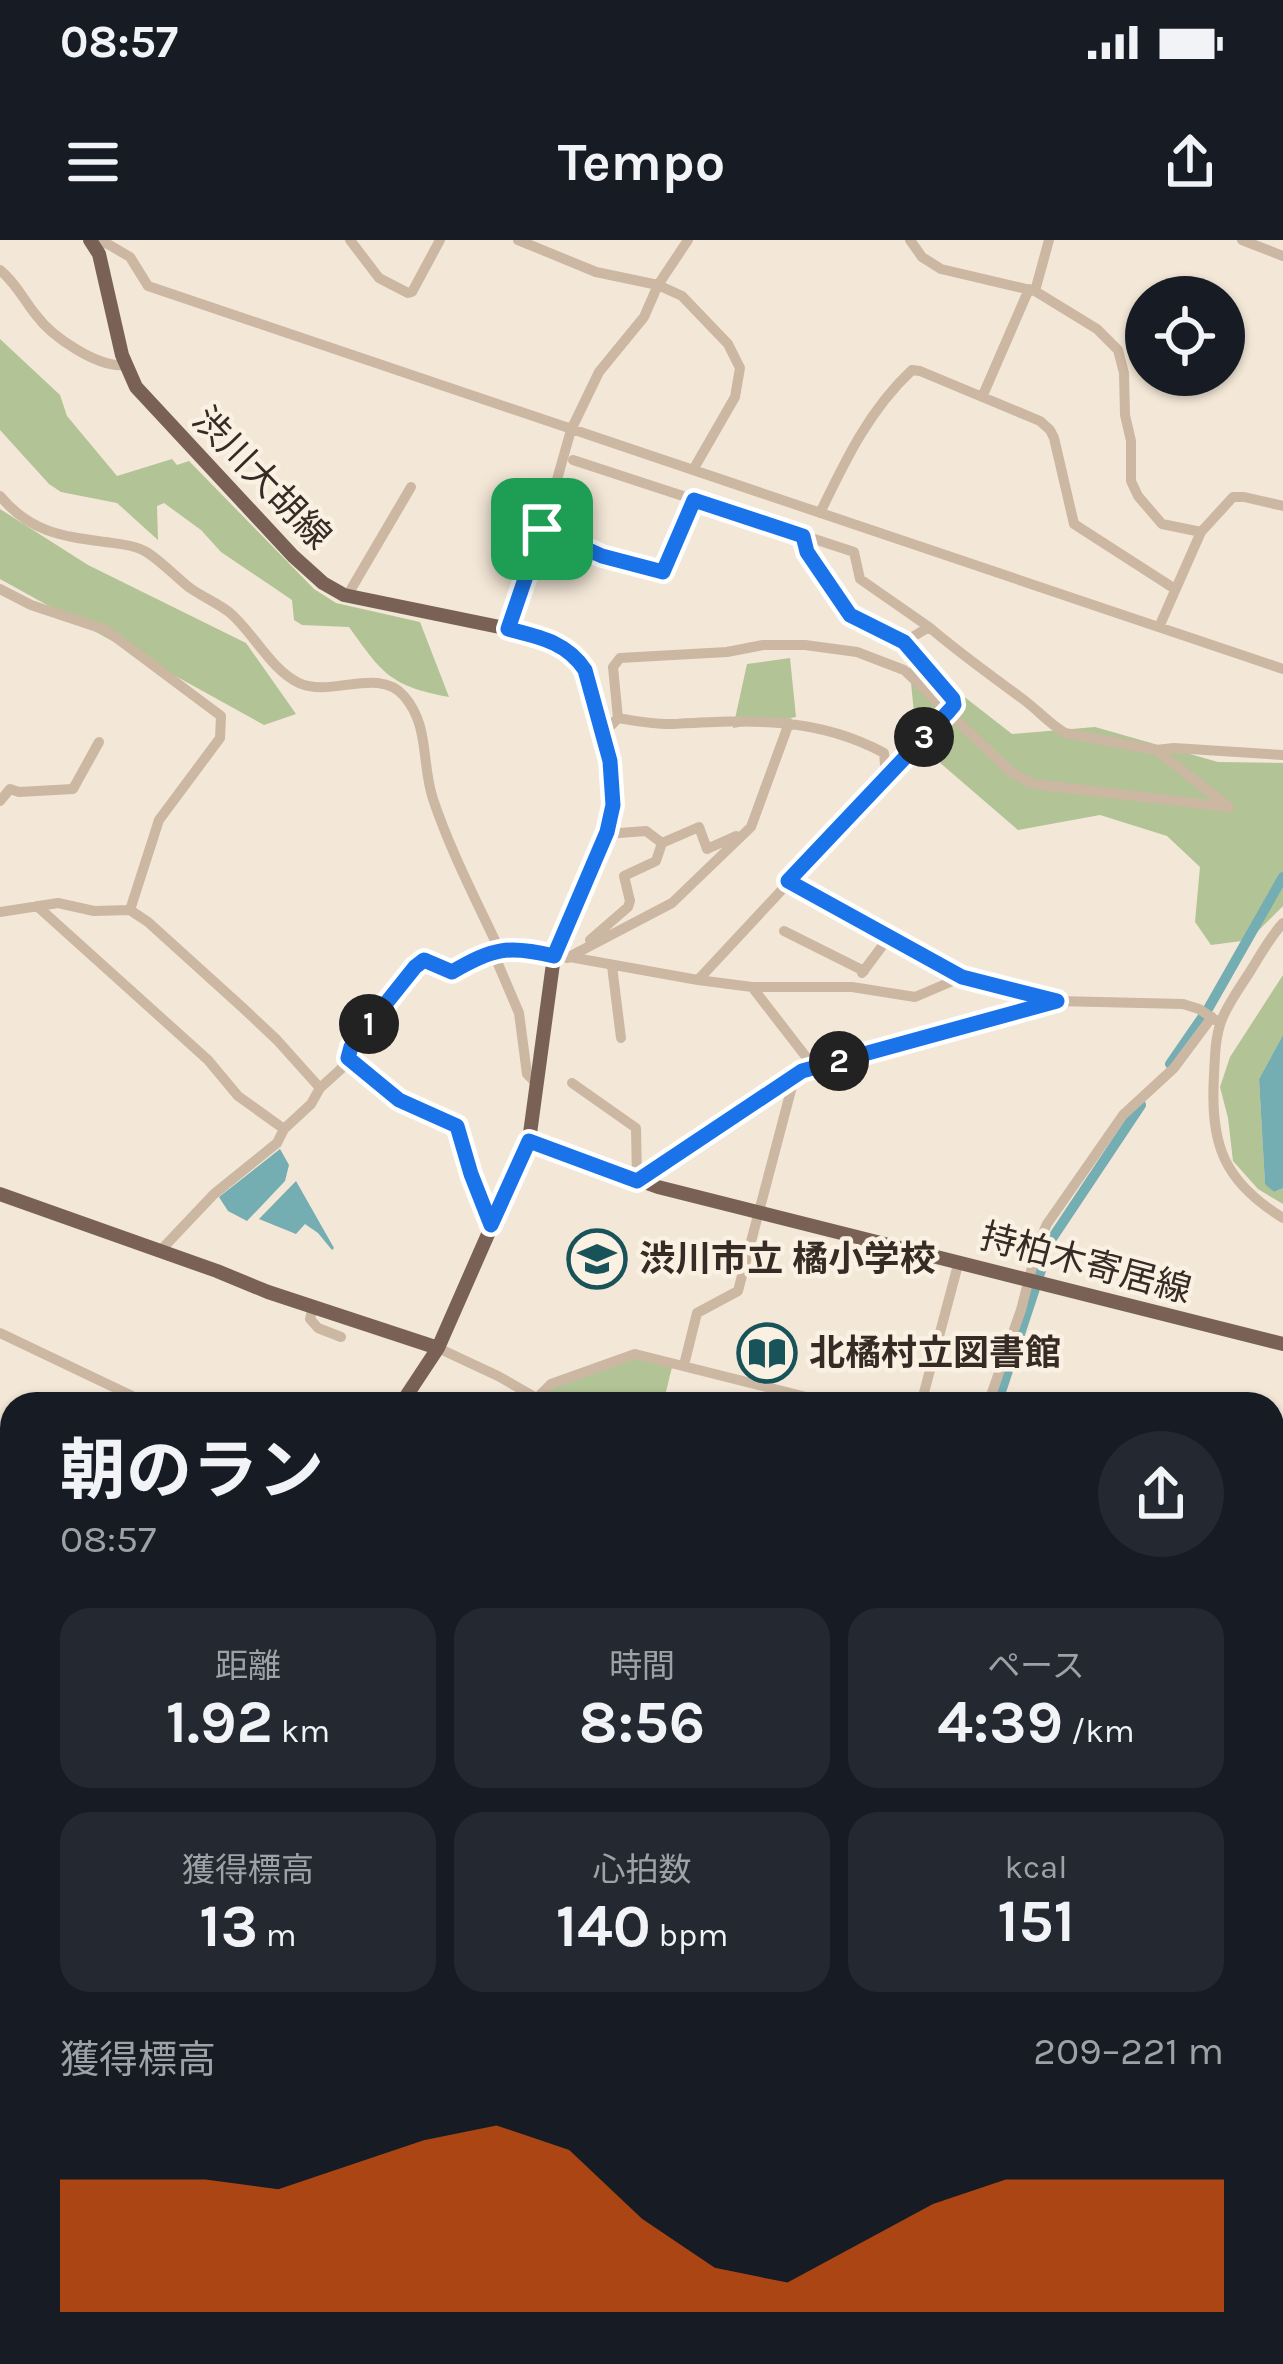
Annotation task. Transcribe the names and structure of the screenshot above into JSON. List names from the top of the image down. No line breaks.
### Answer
{"streets":{"main road":["渋川大胡線","持柏木寄居線"]},"crossings":[["渋川大胡線","持柏木寄居線"]],"places":{"school or university":["渋川市立 橘小学校"],"library":["北橘村立図書館"]},"page":{"status":"08:57","header":"Tempo","pins":["3","1","2"],"heading":["朝のラン","08:57"],"stats":[["距離","1.92 km"],["時間","8:56"],["ペース","4:39 /km"],["獲得標高","13 m"],["心拍数","140 bpm"],["kcal","151"]],"chart":["獲得標高","209–221 m"]}}
